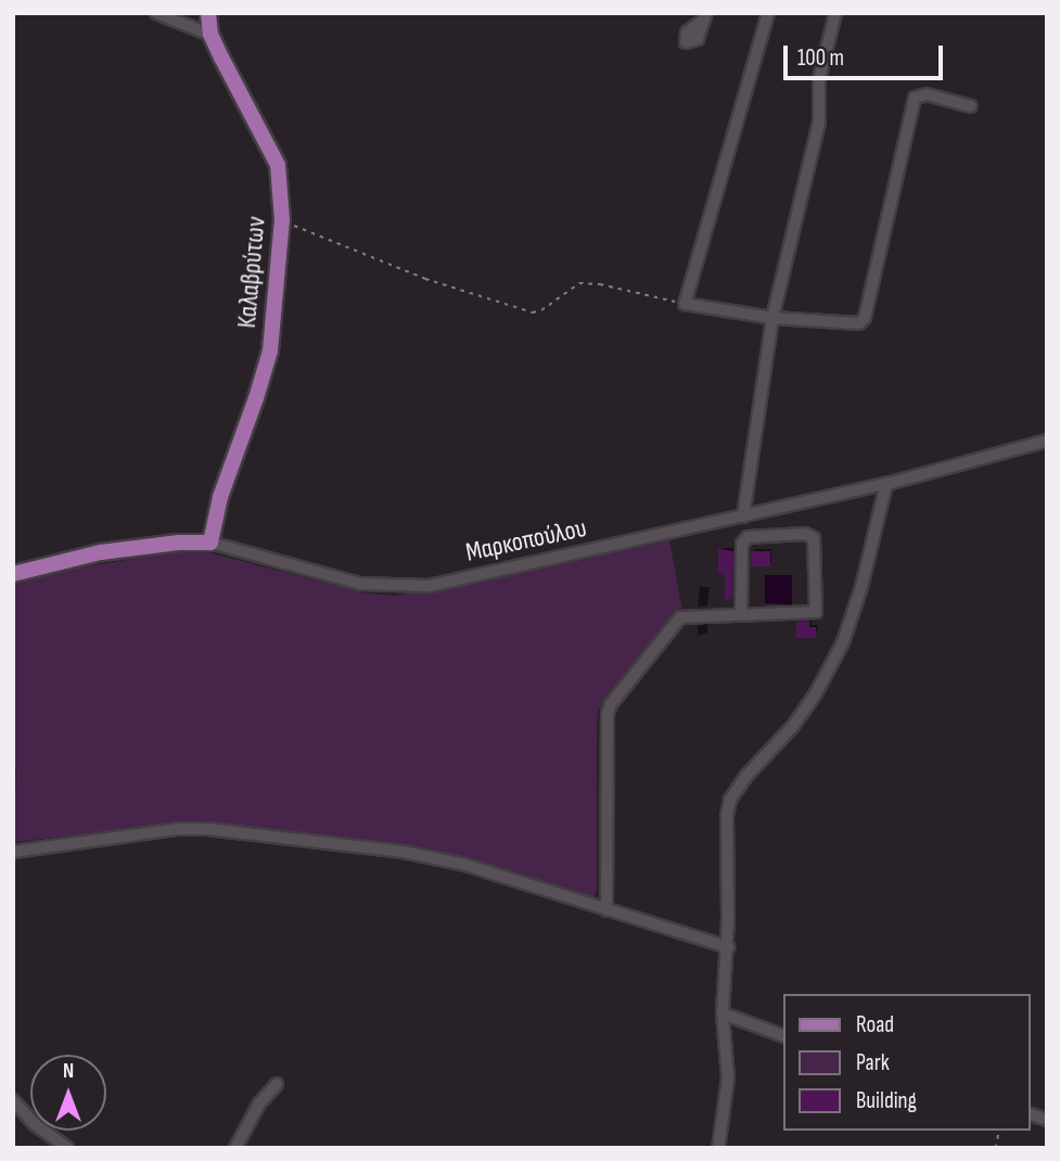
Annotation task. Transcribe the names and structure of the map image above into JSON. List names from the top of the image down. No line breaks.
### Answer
{"streets":{"main road":["Καλαβρύτων","Μαρκοπούλου"]},"crossings":[["Καλαβρύτων","Μαρκοπούλου"]],"legend":["Road","Park","Building"],"scale_bar":"100 m","north":"top"}
